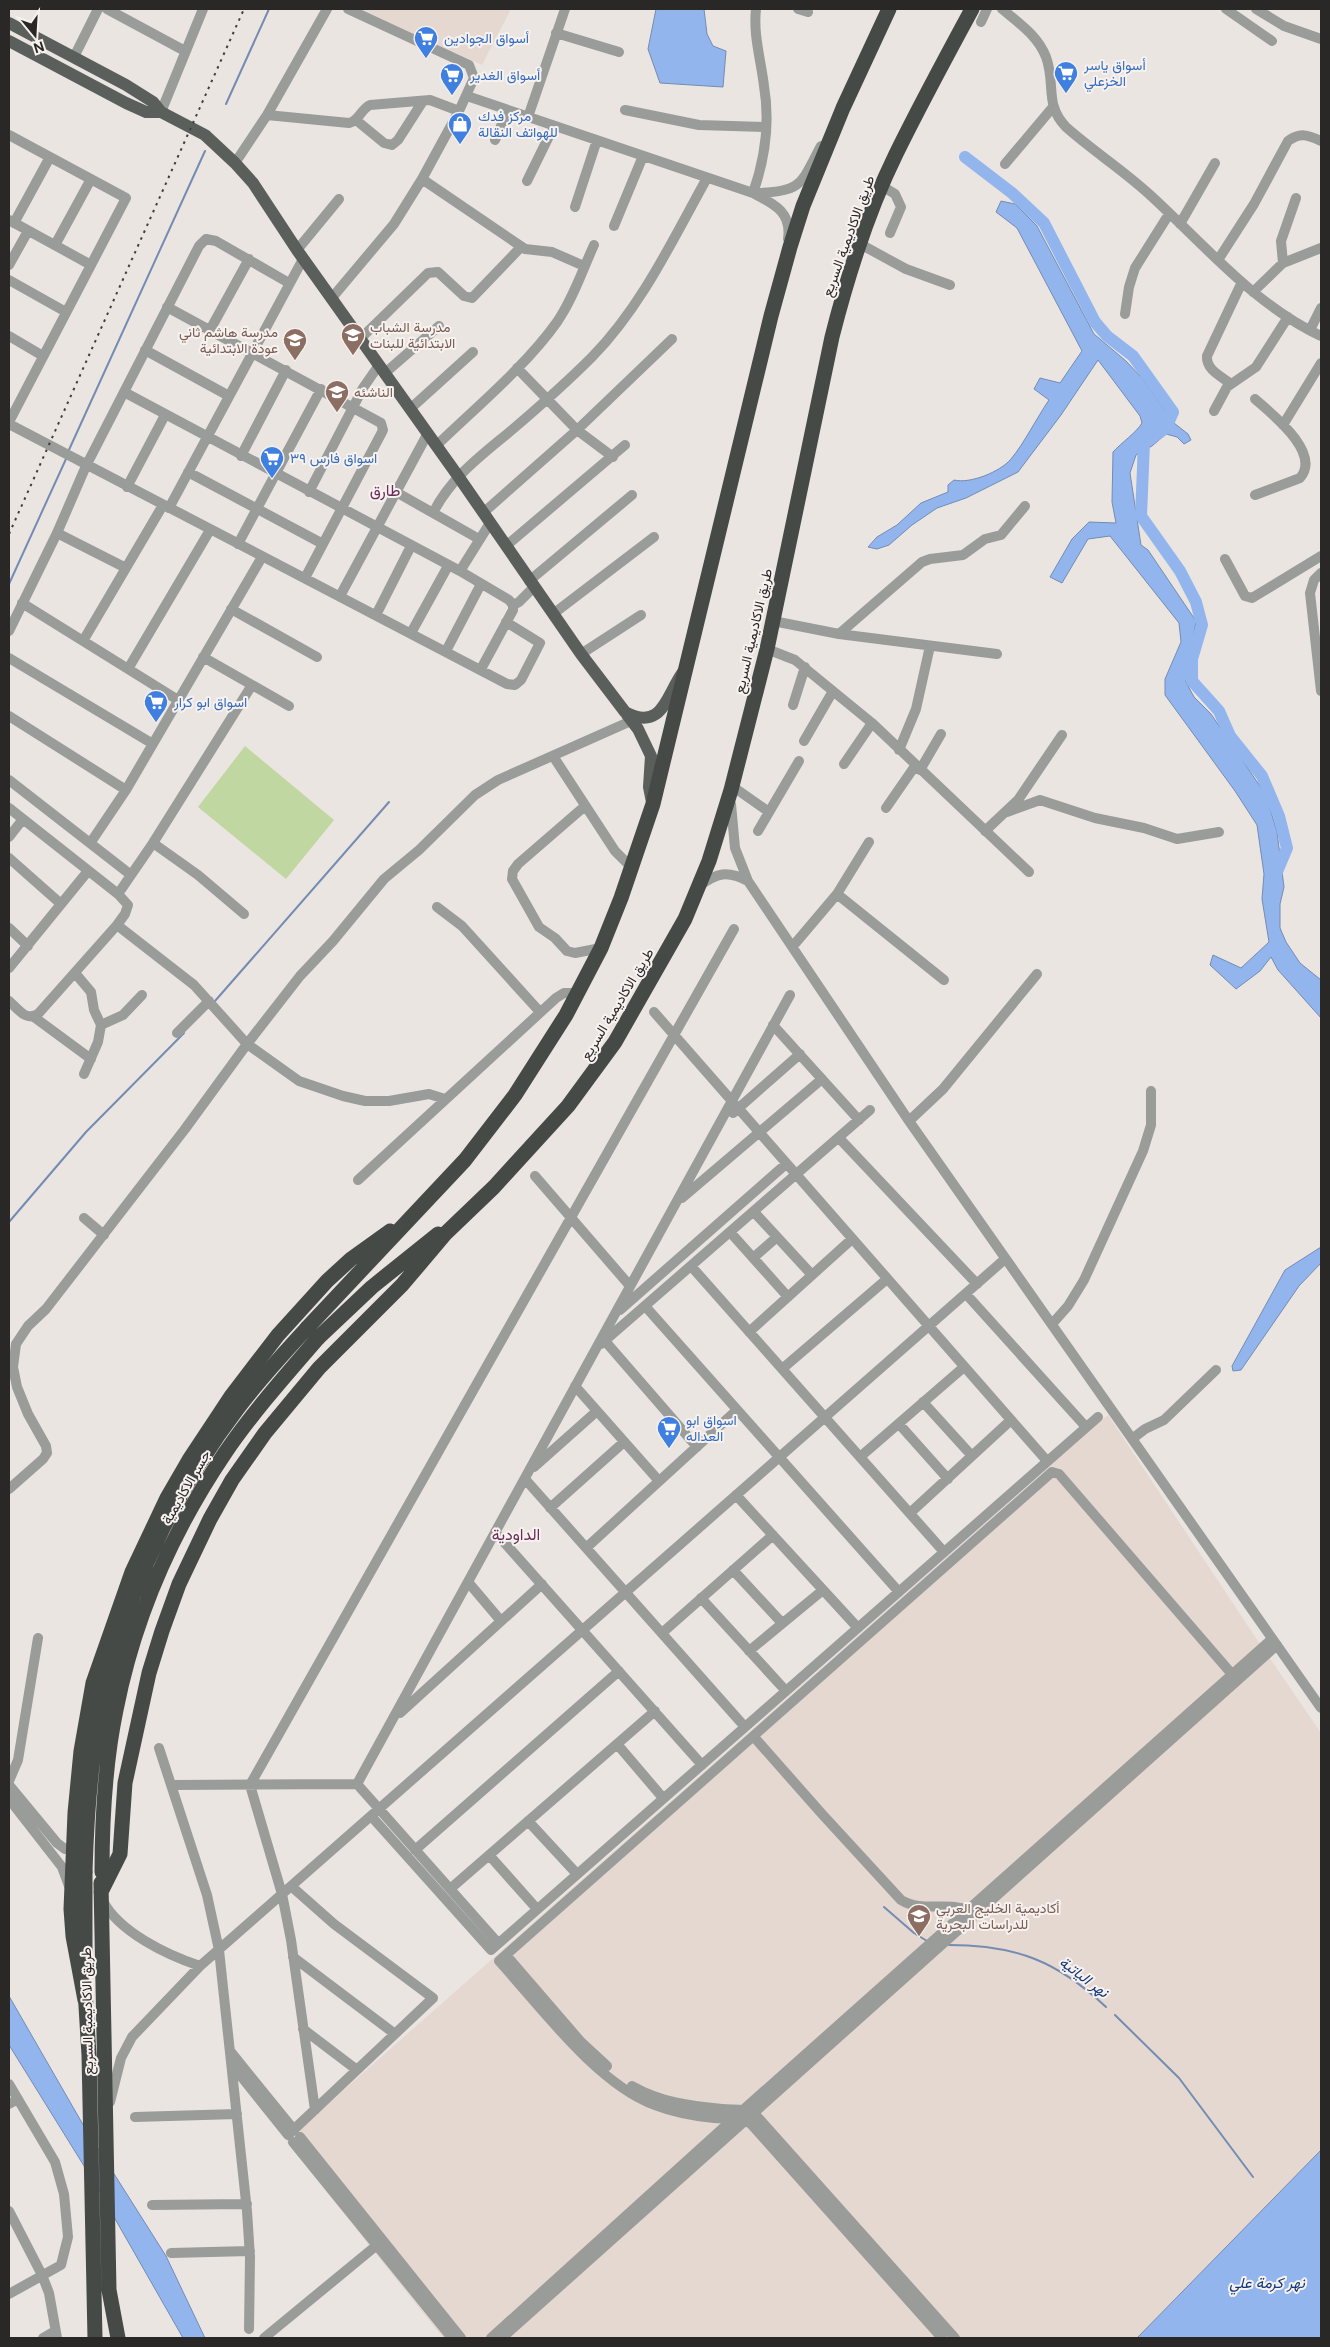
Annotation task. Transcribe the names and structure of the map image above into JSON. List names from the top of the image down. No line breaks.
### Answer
{"streets":{"highway":["طريق الاكاديمية السريع","جسر الاكاديمية"]},"crossings":[["طريق الاكاديمية السريع","جسر الاكاديمية"]],"districts":["طارق","الداودية"],"water":["نهر الياتية","نهر كرمة علي"],"places":{"supermarket":["أسواق الجوادين","أسواق ياسر الخزعلي","أسواق الغدير","اسواق فارس ٣٩","اسواق ابو كرار","اسواق ابو العداله"],"shop":["مركز فدك للهواتف النقالة"],"school or university":["مدرسة الشباب الابتدائية للبنات","مدرسة هاشم ثاني عودة الابتدائية","الناشئه","أكاديمية الخليج العربي للدراسات البحرية"]},"north":"bottom"}
